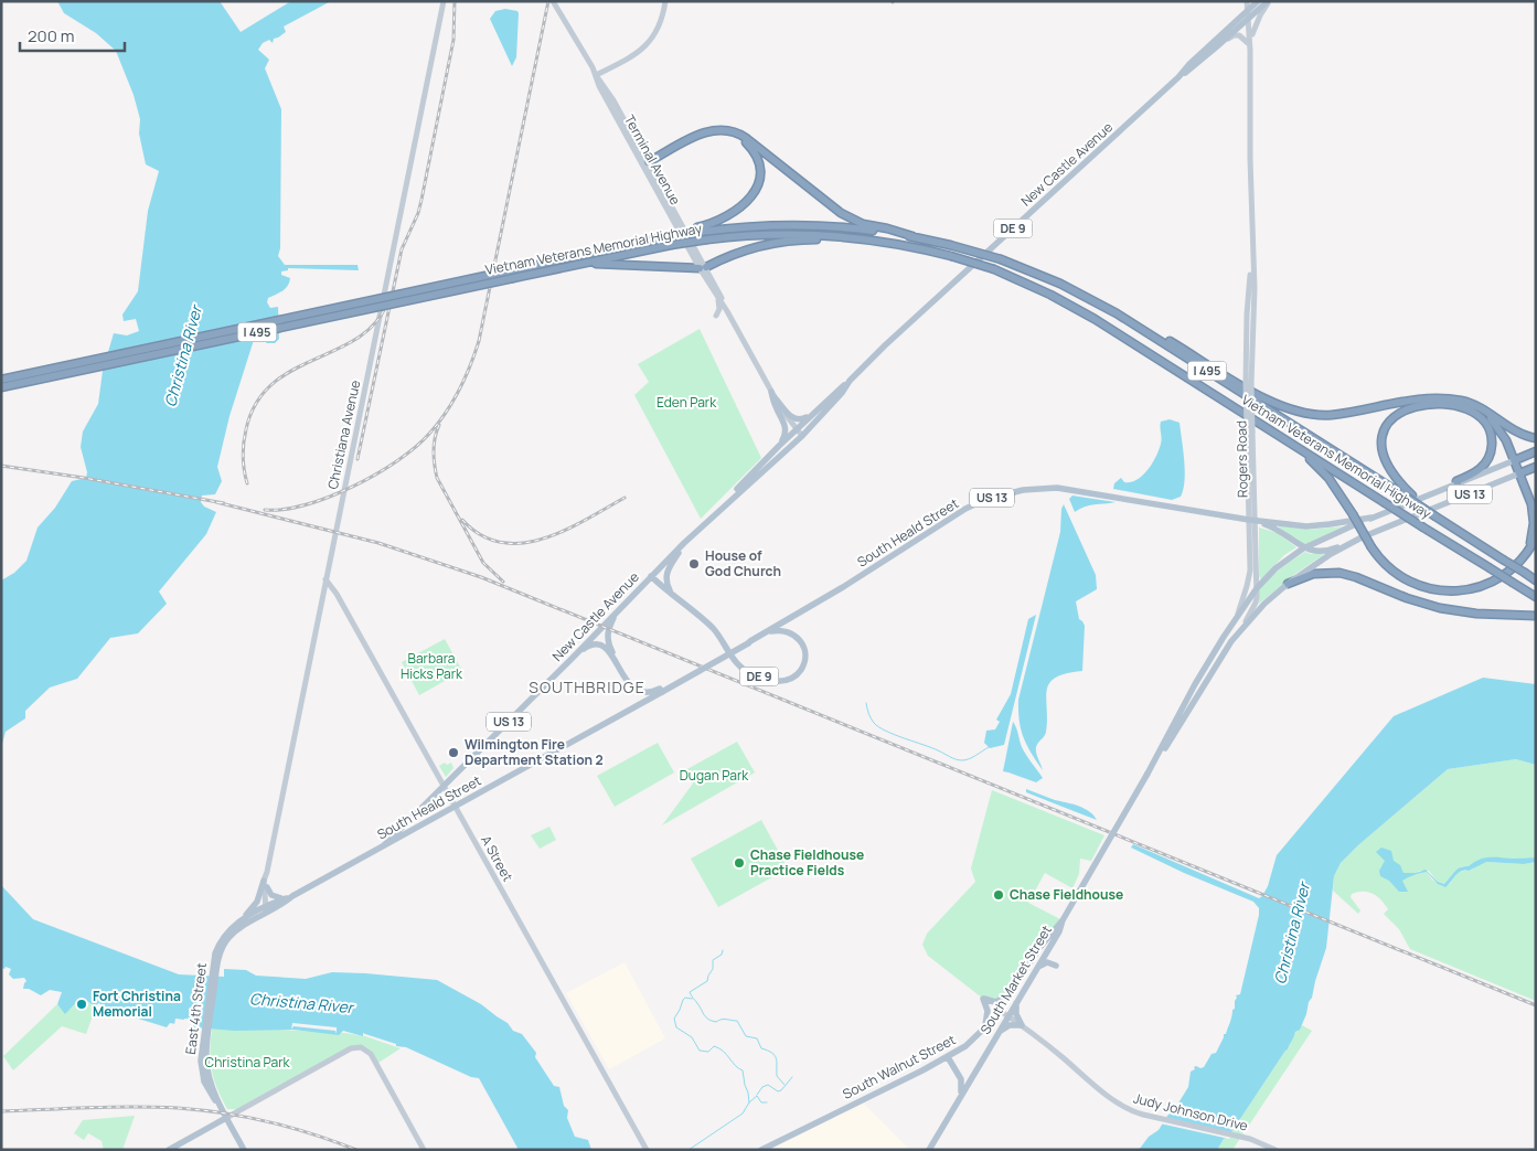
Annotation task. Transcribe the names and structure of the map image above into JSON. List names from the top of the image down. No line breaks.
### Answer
{"streets":{"highway":["Vietnam Veterans Memorial Highway","I 495","US 13"],"main road":["New Castle Avenue","DE 9","South Heald Street","South Market Street","East 4th Street","South Walnut Street"],"street":["Terminal Avenue","Christiana Avenue","Rogers Road","A Street","Judy Johnson Drive"]},"crossings":[["Terminal Avenue","New Castle Avenue"],["New Castle Avenue","DE 9"],["New Castle Avenue","Rogers Road"],["New Castle Avenue","US 13"],["New Castle Avenue","South Heald Street"],["New Castle Avenue","A Street"],["DE 9","South Heald Street"],["Christiana Avenue","South Heald Street"],["Christiana Avenue","A Street"],["Rogers Road","South Heald Street"],["Rogers Road","South Market Street"],["US 13","South Heald Street"],["US 13","South Market Street"],["South Heald Street","A Street"],["South Heald Street","South Market Street"],["South Heald Street","East 4th Street"],["South Market Street","South Walnut Street"],["South Market Street","Judy Johnson Drive"],["South Walnut Street","Judy Johnson Drive"]],"districts":["SOUTHBRIDGE"],"water":["Christina River"],"parks":["Eden Park","Barbara Hicks Park","Dugan Park","Christina Park"],"places":["House of God Church","Wilmington Fire Department Station 2","Chase Fieldhouse Practice Fields","Chase Fieldhouse","Fort Christina Memorial"],"scale_bar":"200 m"}
